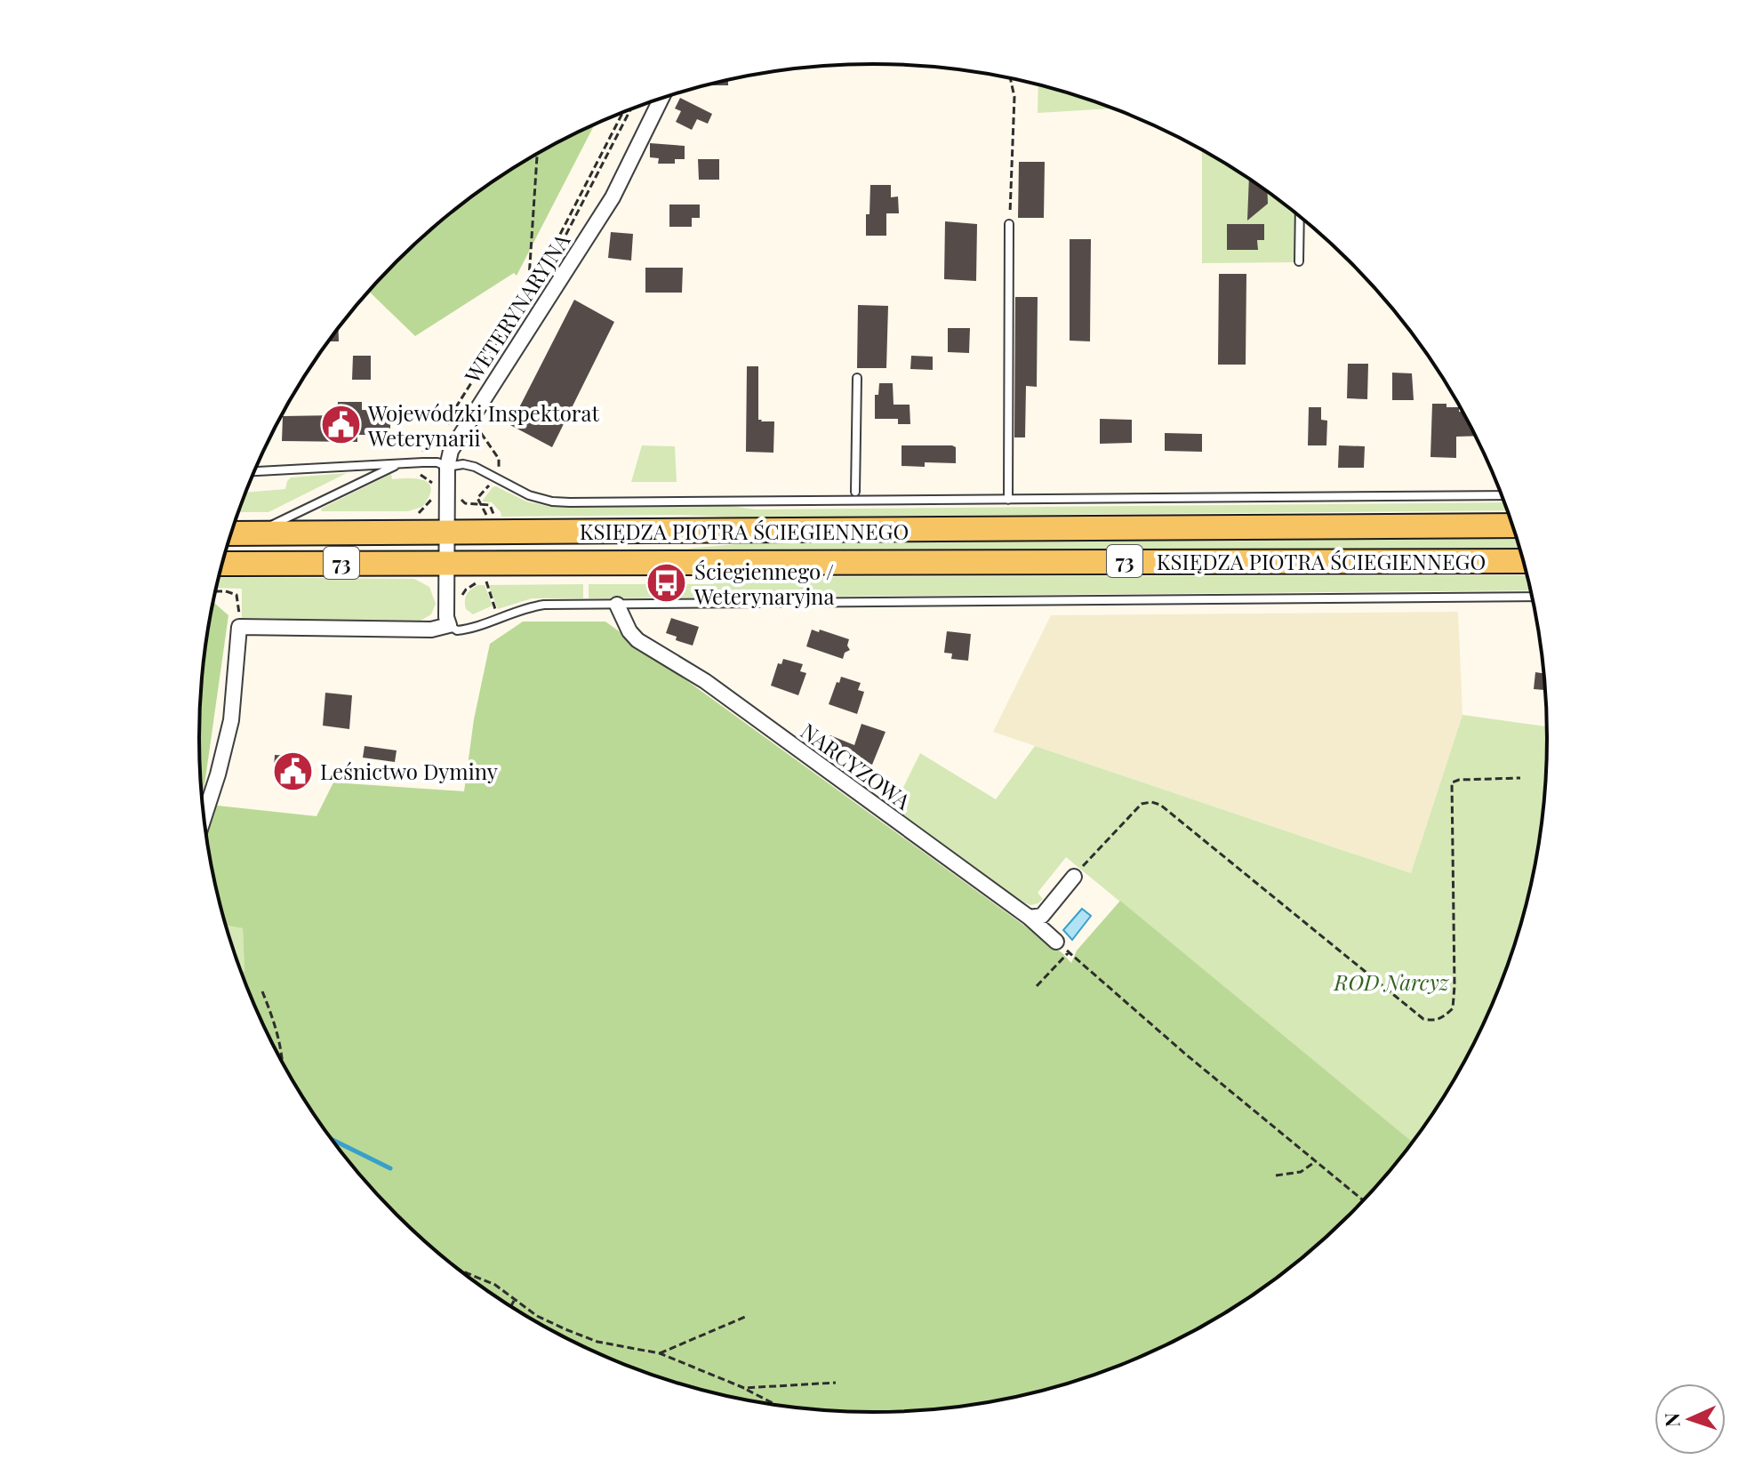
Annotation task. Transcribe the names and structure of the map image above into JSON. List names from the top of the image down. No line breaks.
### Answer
{"streets":{"main road":["KSIĘDZA PIOTRA ŚCIEGIENNEGO","73"],"street":["WETERYNARYJNA","NARCYZOWA"]},"crossings":[["WETERYNARYJNA","KSIĘDZA PIOTRA ŚCIEGIENNEGO"]],"parks":["ROD Narcyz"],"places":{"public building":["Wojewódzki Inspektorat Weterynarii","Leśnictwo Dyminy"],"bus stop":["Ściegiennego / Weterynaryjna"]},"north":"left"}
